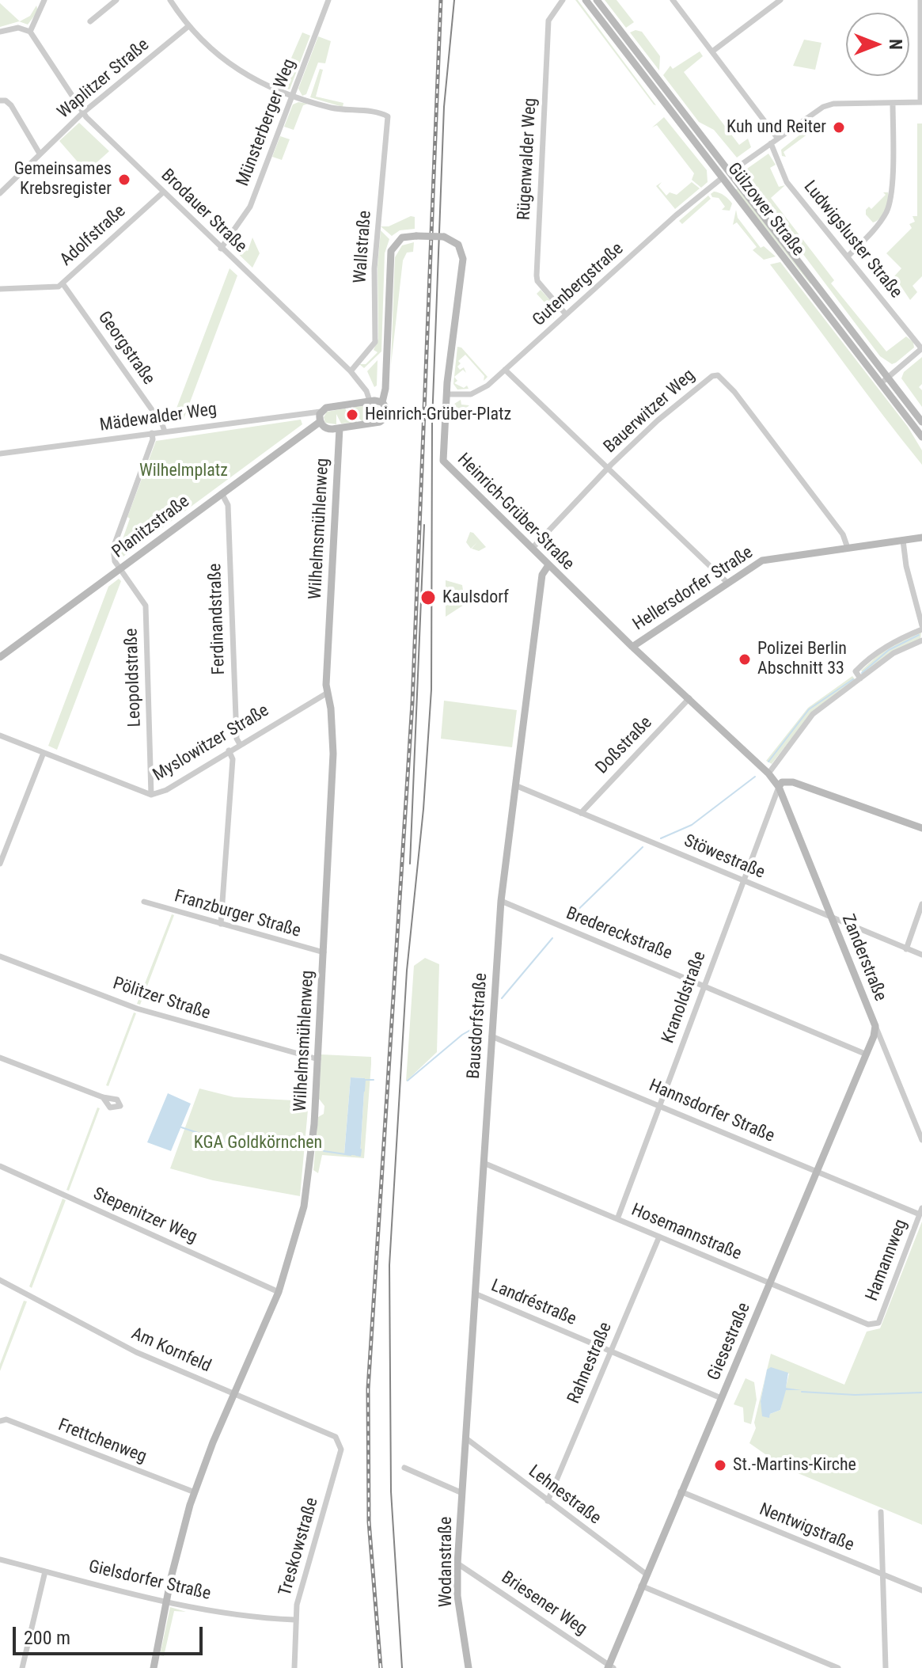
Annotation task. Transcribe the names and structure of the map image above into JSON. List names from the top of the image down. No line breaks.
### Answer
{"streets":{"street":["Waplitzer Straße","Münsterberger Weg","Rügenwalder Weg","Gülzower Straße","Brodauer Straße","Adolfstraße","Ludwigsluster Straße","Wallstraße","Gutenbergstraße","Georgstraße","Bauerwitzer Weg","Mädewalder Weg","Heinrich-Grüber-Straße","Planitzstraße","Wilhelmsmühlenweg","Hellersdorfer Straße","Ferdinandstraße","Leopoldstraße","Myslowitzer Straße","Doßstraße","Stöwestraße","Franzburger Straße","Bredereckstraße","Zanderstraße","Kranoldstraße","Pölitzer Straße","Bausdorfstraße","Hannsdorfer Straße","Stepenitzer Weg","Hosemannstraße","Hamannweg","Landréstraße","Giesestraße","Am Kornfeld","Rahnestraße","Frettchenweg","Lehnestraße","Nentwigstraße","Treskowstraße","Wodanstraße","Gielsdorfer Straße","Briesener Weg"]},"crossings":[["Waplitzer Straße","Brodauer Straße"],["Münsterberger Weg","Brodauer Straße"],["Münsterberger Weg","Wallstraße"],["Rügenwalder Weg","Gutenbergstraße"],["Gülzower Straße","Gutenbergstraße"],["Brodauer Straße","Adolfstraße"],["Brodauer Straße","Wallstraße"],["Adolfstraße","Georgstraße"],["Gutenbergstraße","Heinrich-Grüber-Straße"],["Georgstraße","Mädewalder Weg"],["Bauerwitzer Weg","Heinrich-Grüber-Straße"],["Bauerwitzer Weg","Hellersdorfer Straße"],["Heinrich-Grüber-Straße","Hellersdorfer Straße"],["Heinrich-Grüber-Straße","Doßstraße"],["Heinrich-Grüber-Straße","Zanderstraße"],["Heinrich-Grüber-Straße","Kranoldstraße"],["Heinrich-Grüber-Straße","Bausdorfstraße"],["Planitzstraße","Ferdinandstraße"],["Planitzstraße","Leopoldstraße"],["Wilhelmsmühlenweg","Myslowitzer Straße"],["Wilhelmsmühlenweg","Franzburger Straße"],["Wilhelmsmühlenweg","Pölitzer Straße"],["Wilhelmsmühlenweg","Stepenitzer Weg"],["Wilhelmsmühlenweg","Am Kornfeld"],["Wilhelmsmühlenweg","Frettchenweg"],["Wilhelmsmühlenweg","Gielsdorfer Straße"],["Ferdinandstraße","Myslowitzer Straße"],["Leopoldstraße","Myslowitzer Straße"],["Doßstraße","Stöwestraße"],["Stöwestraße","Zanderstraße"],["Stöwestraße","Kranoldstraße"],["Stöwestraße","Bausdorfstraße"],["Bredereckstraße","Kranoldstraße"],["Bredereckstraße","Bausdorfstraße"],["Bredereckstraße","Giesestraße"],["Zanderstraße","Kranoldstraße"],["Zanderstraße","Giesestraße"],["Kranoldstraße","Hannsdorfer Straße"],["Kranoldstraße","Hosemannstraße"],["Bausdorfstraße","Hannsdorfer Straße"],["Bausdorfstraße","Hosemannstraße"],["Bausdorfstraße","Landréstraße"],["Bausdorfstraße","Lehnestraße"],["Bausdorfstraße","Wodanstraße"],["Hannsdorfer Straße","Hamannweg"],["Hannsdorfer Straße","Giesestraße"],["Hosemannstraße","Hamannweg"],["Hosemannstraße","Giesestraße"],["Hosemannstraße","Rahnestraße"],["Landréstraße","Giesestraße"],["Landréstraße","Rahnestraße"],["Giesestraße","Lehnestraße"],["Giesestraße","Nentwigstraße"],["Giesestraße","Briesener Weg"],["Am Kornfeld","Treskowstraße"],["Rahnestraße","Lehnestraße"],["Treskowstraße","Gielsdorfer Straße"],["Wodanstraße","Briesener Weg"]],"parks":["Wilhelmplatz","KGA Goldkörnchen"],"places":["Kuh und Reiter","Gemeinsames Krebsregister","Heinrich-Grüber-Platz","Kaulsdorf","Polizei Berlin Abschnitt 33","St.-Martins-Kirche"],"scale_bar":"200 m","north":"right"}
